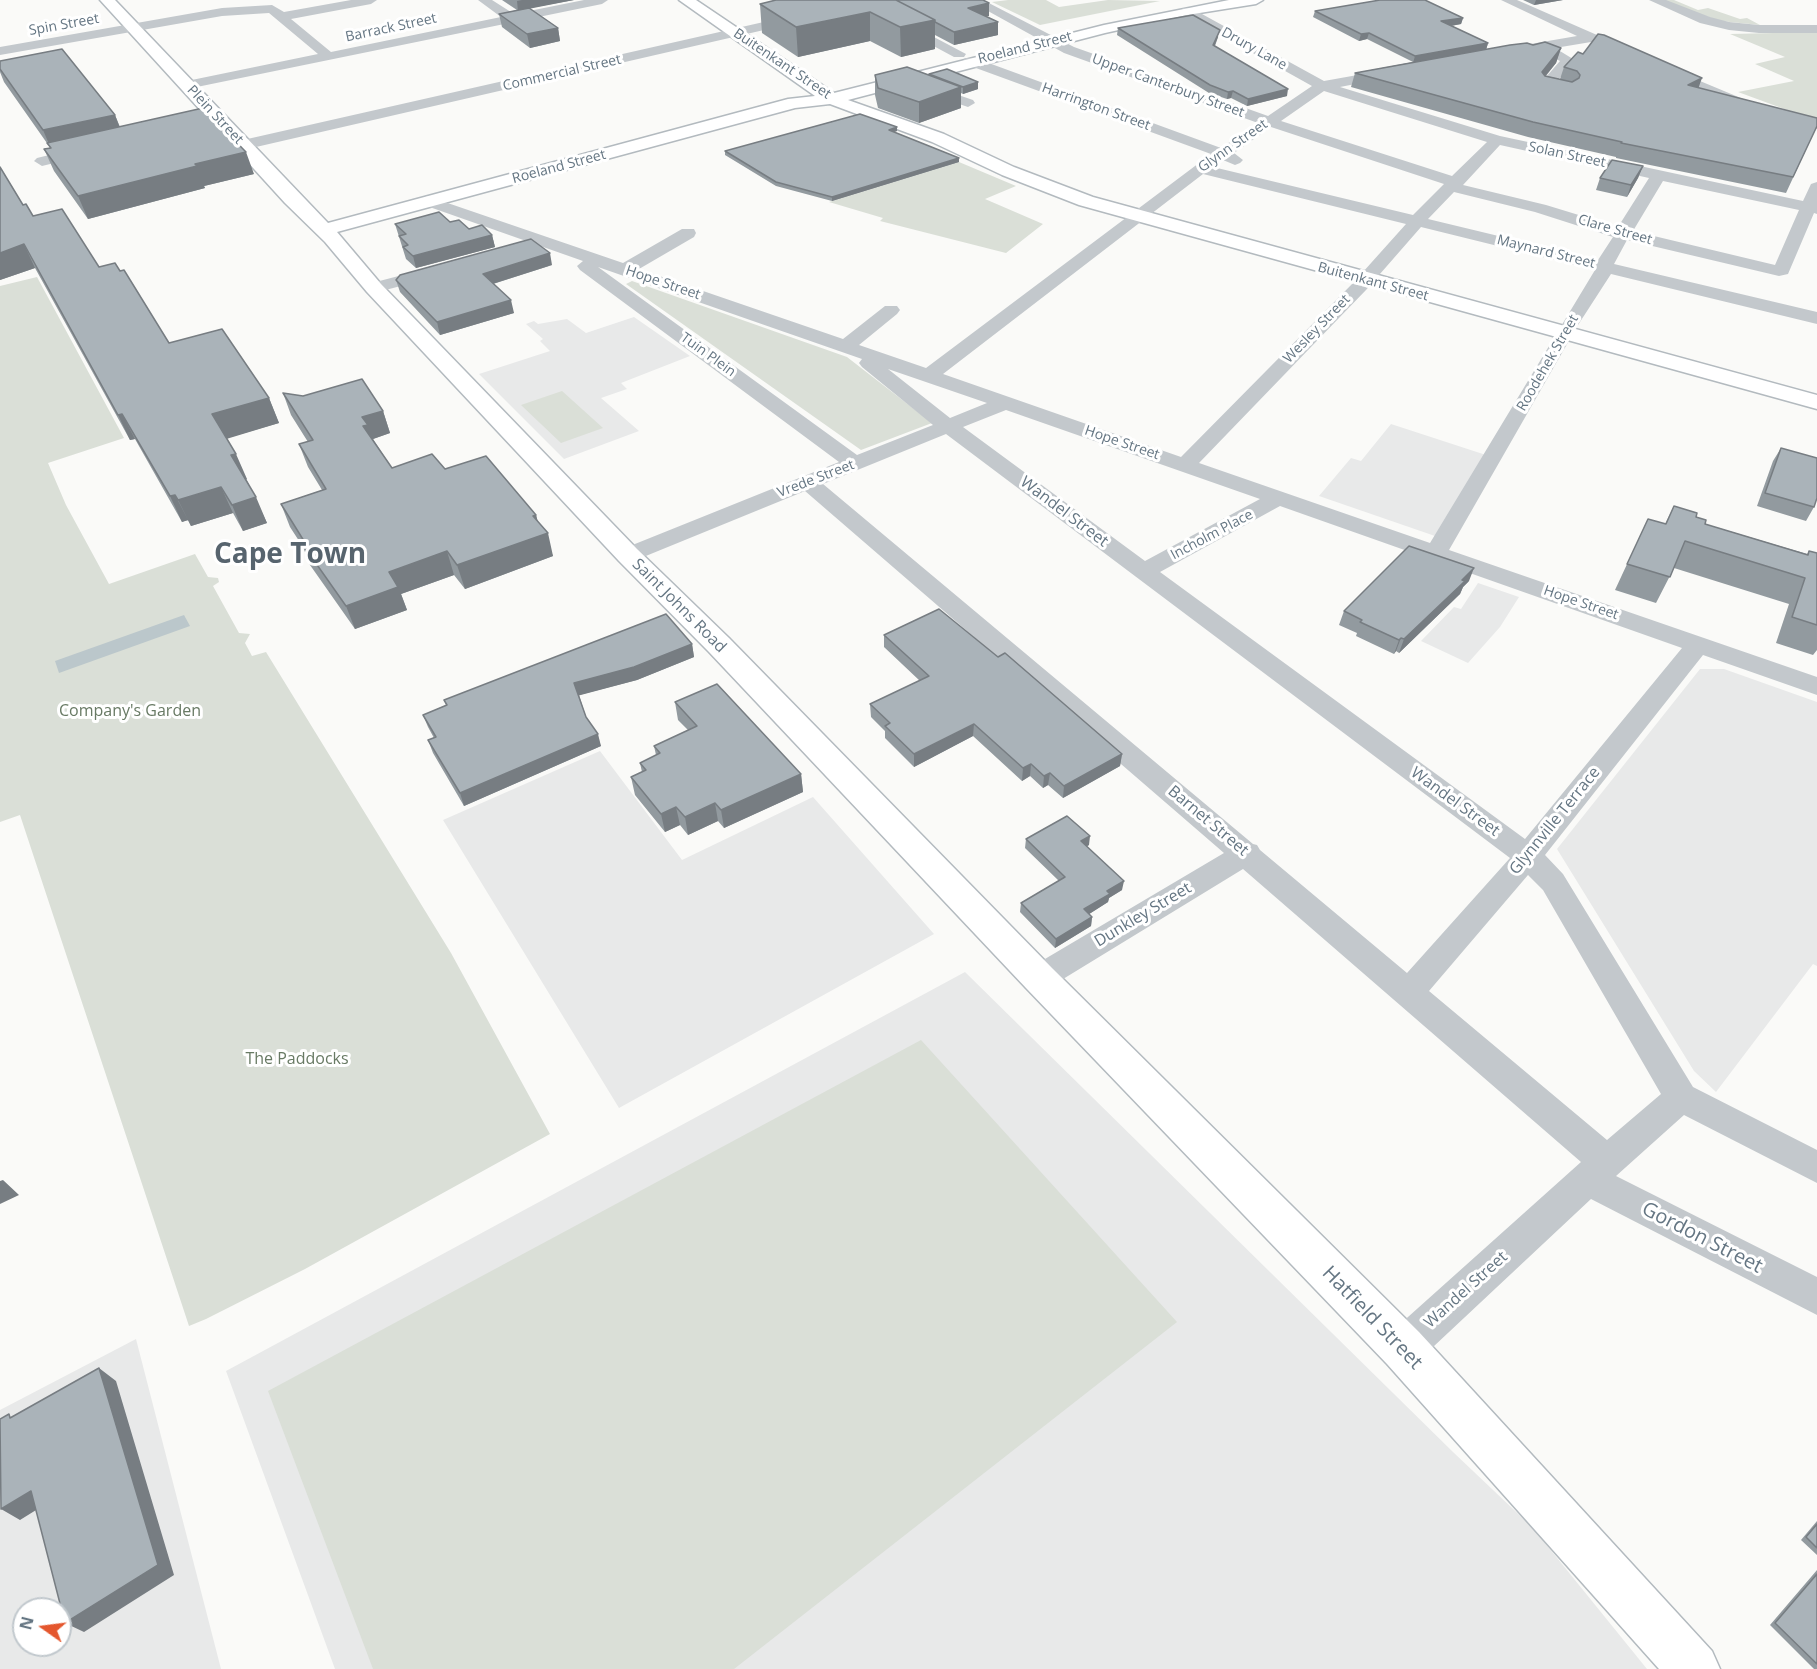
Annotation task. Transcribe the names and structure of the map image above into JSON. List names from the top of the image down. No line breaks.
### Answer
{"streets":{"street":["Spin Street","Barrack Street","Roeland Street","Drury Lane","Buitenkant Street","Commercial Street","Upper Canterbury Street","Harrington Street","Plein Street","Glynn Street","Solan Street","Clare Street","Maynard Street","Hope Street","Wesley Street","Tuin Plein","Roodehek Street","Vrede Street","Wandel Street","Incholm Place","Saint Johns Road","Barnet Street","Glynnville Terrace","Dunkley Street","Gordon Street","Hatfield Street"]},"crossings":[["Spin Street","Plein Street"],["Barrack Street","Plein Street"],["Roeland Street","Drury Lane"],["Roeland Street","Buitenkant Street"],["Roeland Street","Upper Canterbury Street"],["Roeland Street","Harrington Street"],["Roeland Street","Plein Street"],["Roeland Street","Hope Street"],["Roeland Street","Saint Johns Road"],["Drury Lane","Glynn Street"],["Drury Lane","Solan Street"],["Buitenkant Street","Commercial Street"],["Buitenkant Street","Glynn Street"],["Buitenkant Street","Wesley Street"],["Buitenkant Street","Roodehek Street"],["Commercial Street","Plein Street"],["Upper Canterbury Street","Glynn Street"],["Upper Canterbury Street","Clare Street"],["Upper Canterbury Street","Wesley Street"],["Harrington Street","Glynn Street"],["Harrington Street","Maynard Street"],["Plein Street","Saint Johns Road"],["Glynn Street","Solan Street"],["Glynn Street","Maynard Street"],["Glynn Street","Hope Street"],["Solan Street","Clare Street"],["Solan Street","Wesley Street"],["Solan Street","Roodehek Street"],["Clare Street","Wesley Street"],["Clare Street","Roodehek Street"],["Maynard Street","Wesley Street"],["Maynard Street","Roodehek Street"],["Hope Street","Wesley Street"],["Hope Street","Tuin Plein"],["Hope Street","Roodehek Street"],["Hope Street","Vrede Street"],["Hope Street","Wandel Street"],["Hope Street","Incholm Place"],["Hope Street","Glynnville Terrace"],["Tuin Plein","Vrede Street"],["Vrede Street","Wandel Street"],["Vrede Street","Saint Johns Road"],["Vrede Street","Barnet Street"],["Wandel Street","Incholm Place"],["Wandel Street","Barnet Street"],["Wandel Street","Glynnville Terrace"],["Wandel Street","Gordon Street"],["Wandel Street","Hatfield Street"],["Saint Johns Road","Dunkley Street"],["Saint Johns Road","Hatfield Street"],["Barnet Street","Glynnville Terrace"],["Barnet Street","Dunkley Street"],["Barnet Street","Gordon Street"],["Dunkley Street","Hatfield Street"]],"districts":["Cape Town"],"parks":["Company's Garden","The Paddocks"],"north":"left"}
